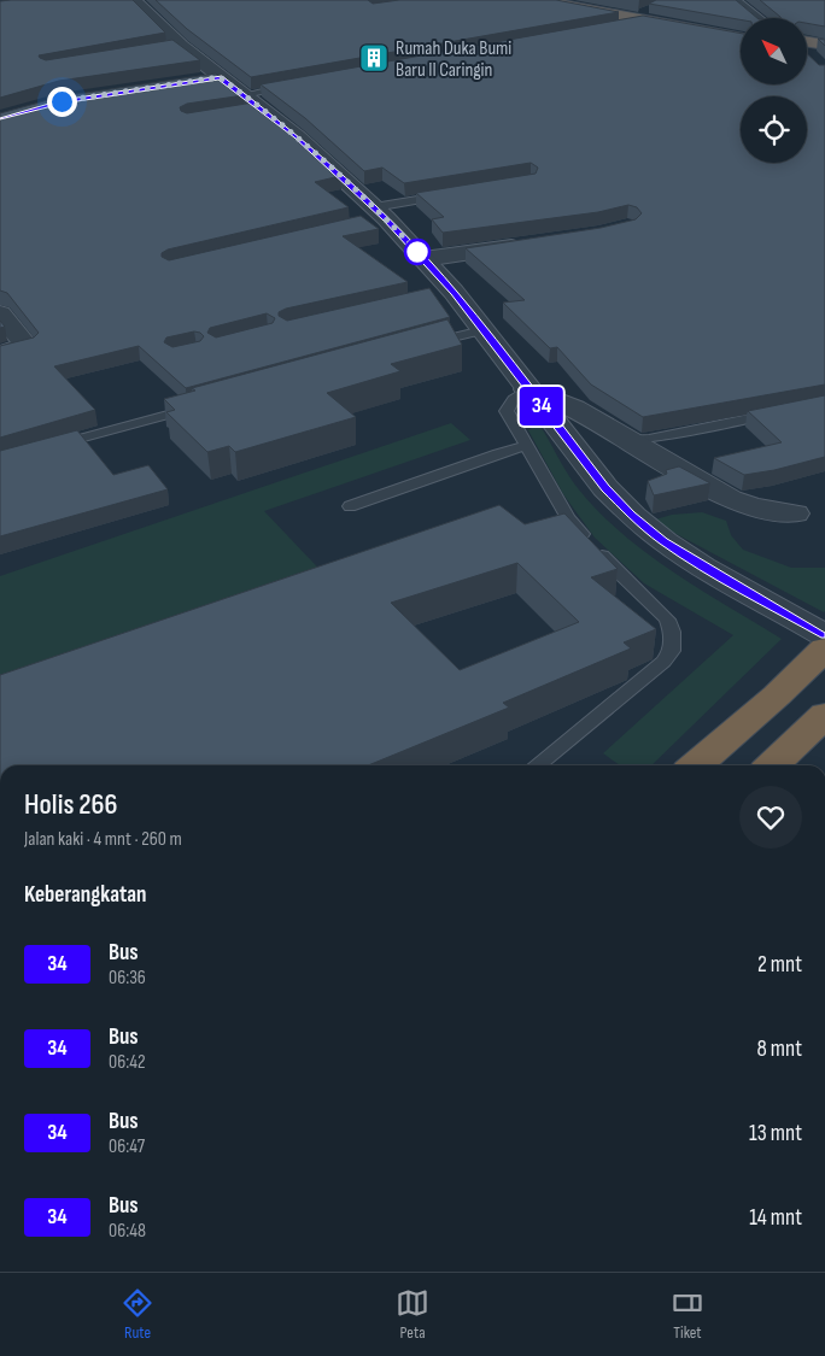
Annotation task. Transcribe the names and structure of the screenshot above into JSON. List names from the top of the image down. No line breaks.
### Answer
{"places":{"building":["Rumah Duka Bumi Baru II Caringin"]},"lines":["bus line 34"],"north":"top left","page":{"on_map":"34","heading":[["Holis 266","Jalan kaki · 4 mnt · 260 m"],"Keberangkatan"],"list":[{"mark":"34","name":"Bus","note":"06:36","value":"2 mnt"},{"mark":"34","name":"Bus","note":"06:42","value":"8 mnt"},{"mark":"34","name":"Bus","note":"06:47","value":"13 mnt"},{"mark":"34","name":"Bus","note":"06:48","value":"14 mnt"}],"tabs":["Rute","Peta","Tiket"]}}
